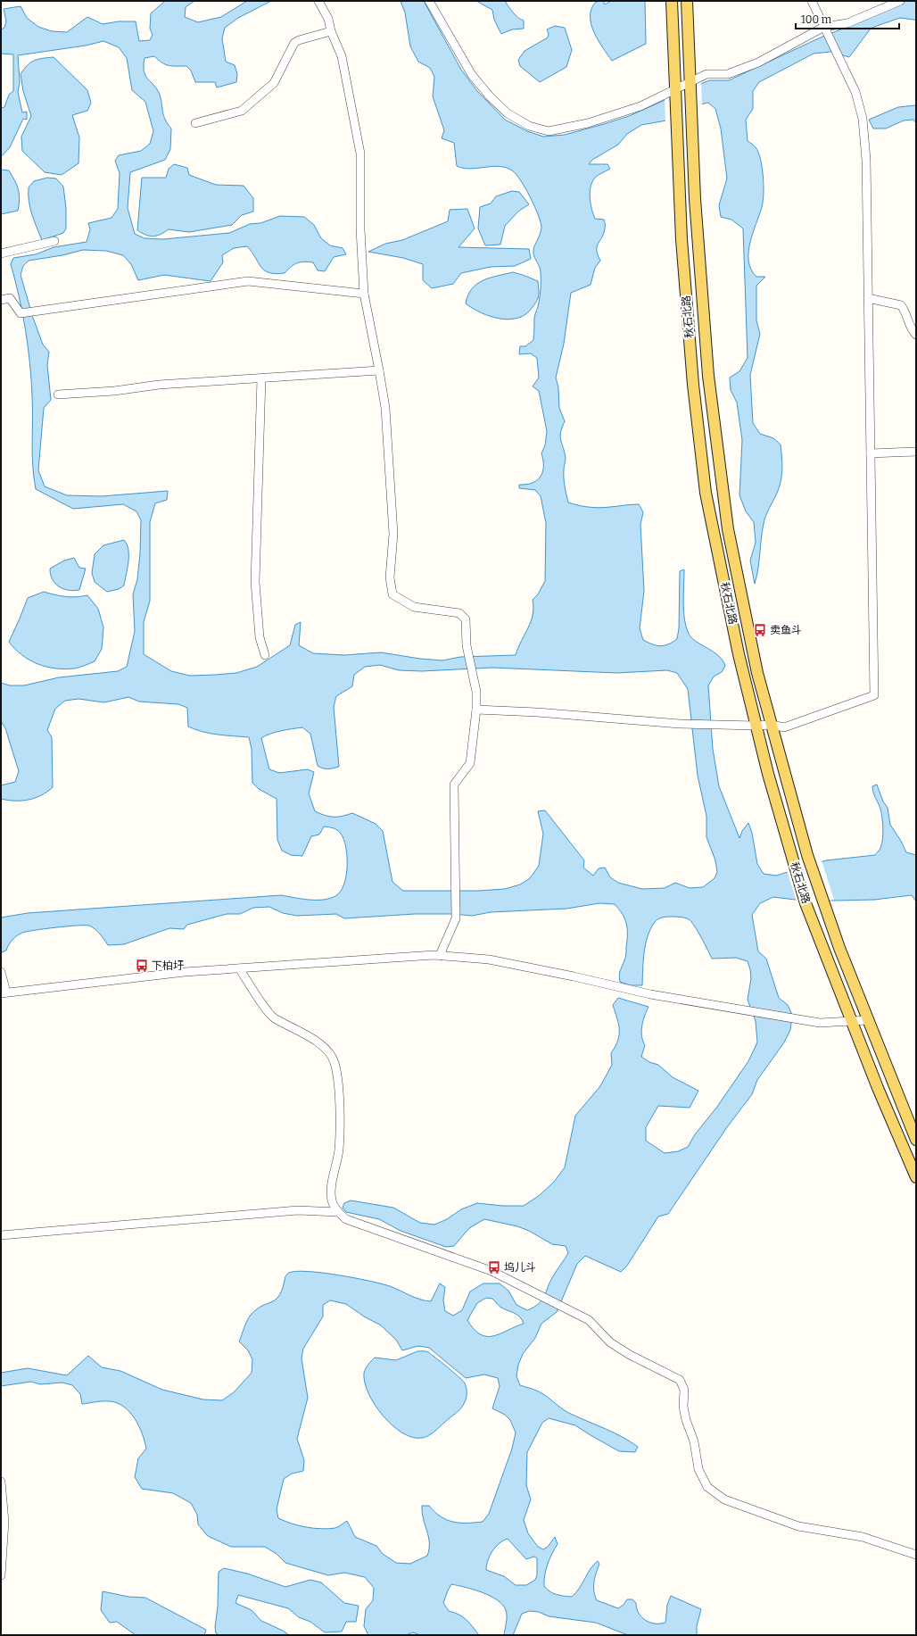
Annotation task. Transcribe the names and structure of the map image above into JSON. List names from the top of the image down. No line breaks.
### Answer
{"streets":{"main road":["秋石北路"]},"places":{"bus stop":["卖鱼斗","下柏圩","坞儿斗"]},"scale_bar":"100 m"}
